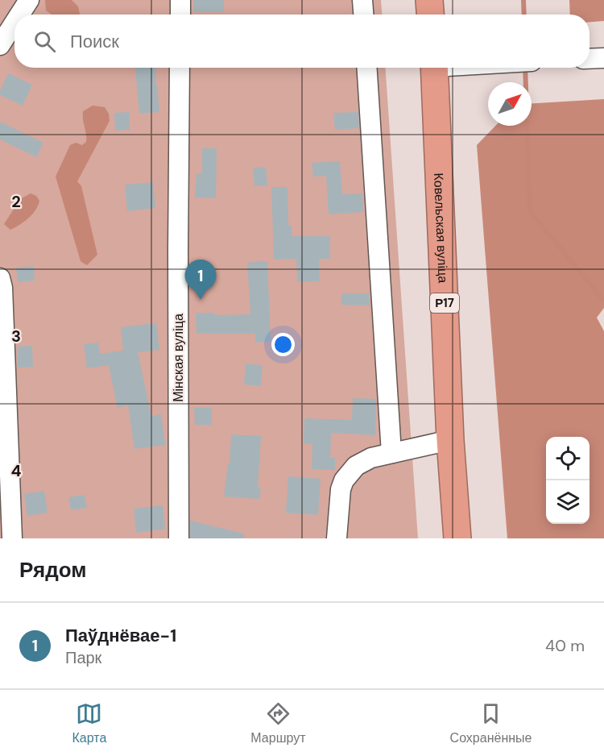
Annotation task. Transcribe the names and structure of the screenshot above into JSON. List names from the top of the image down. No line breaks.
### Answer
{"streets":{"highway":["Ковельская вуліца","Р17"],"street":["Мінская вуліца"]},"north":"top right","page":{"search":"Поиск","pins":"1","heading":"Рядом","list":[{"mark":"1","name":"Паўднёвае-1","note":"Парк","value":"40 m"}],"nav":["Карта","Маршрут","Сохранённые"]},"grid":{"rows":["2","3","4"]}}
